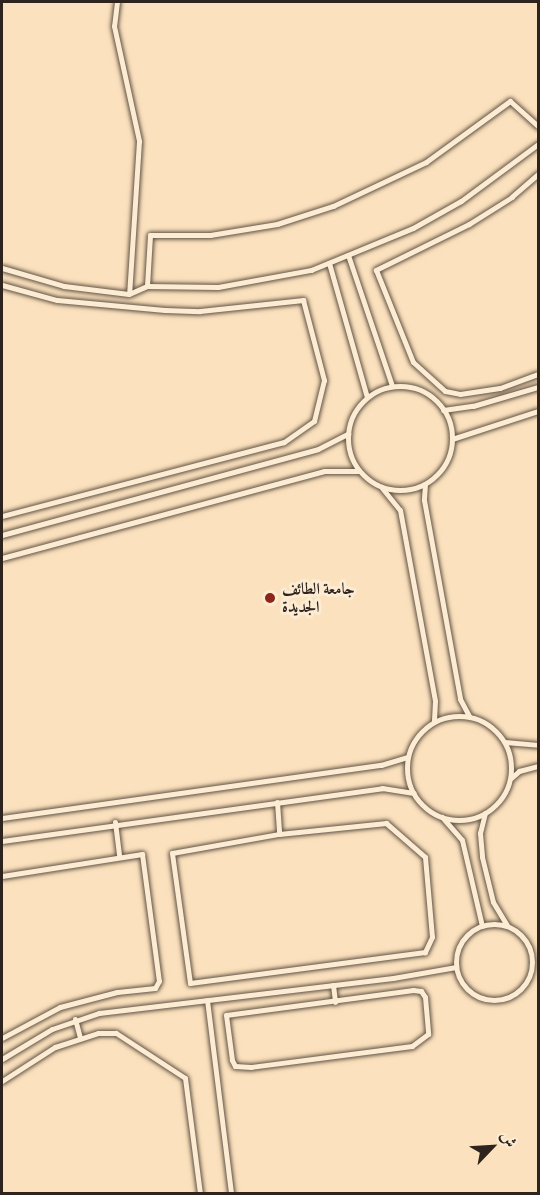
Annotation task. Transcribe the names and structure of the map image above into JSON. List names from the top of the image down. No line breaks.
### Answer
{"places":["جامعة الطائف الجديدة"],"north":"top right"}
